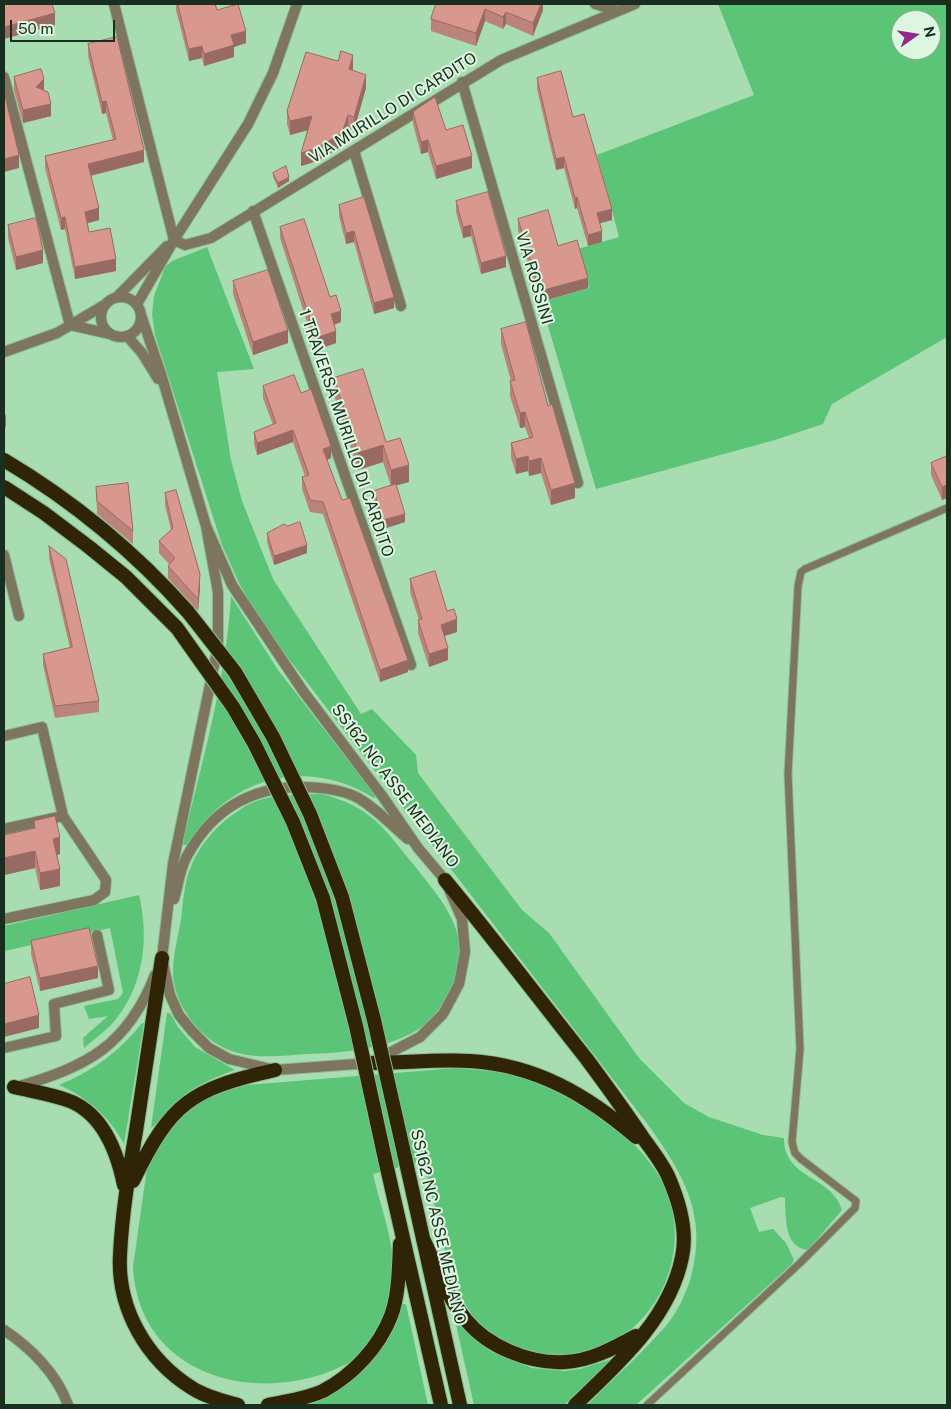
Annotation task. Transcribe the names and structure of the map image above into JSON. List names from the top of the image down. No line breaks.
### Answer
{"streets":{"highway":["SS162 NC ASSE MEDIANO"],"street":["VIA MURILLO DI CARDITO","VIA ROSSINI","1 TRAVERSA MURILLO DI CARDITO"]},"crossings":[["VIA MURILLO DI CARDITO","VIA ROSSINI"],["VIA MURILLO DI CARDITO","1 TRAVERSA MURILLO DI CARDITO"]],"scale_bar":"50 m","north":"right"}
